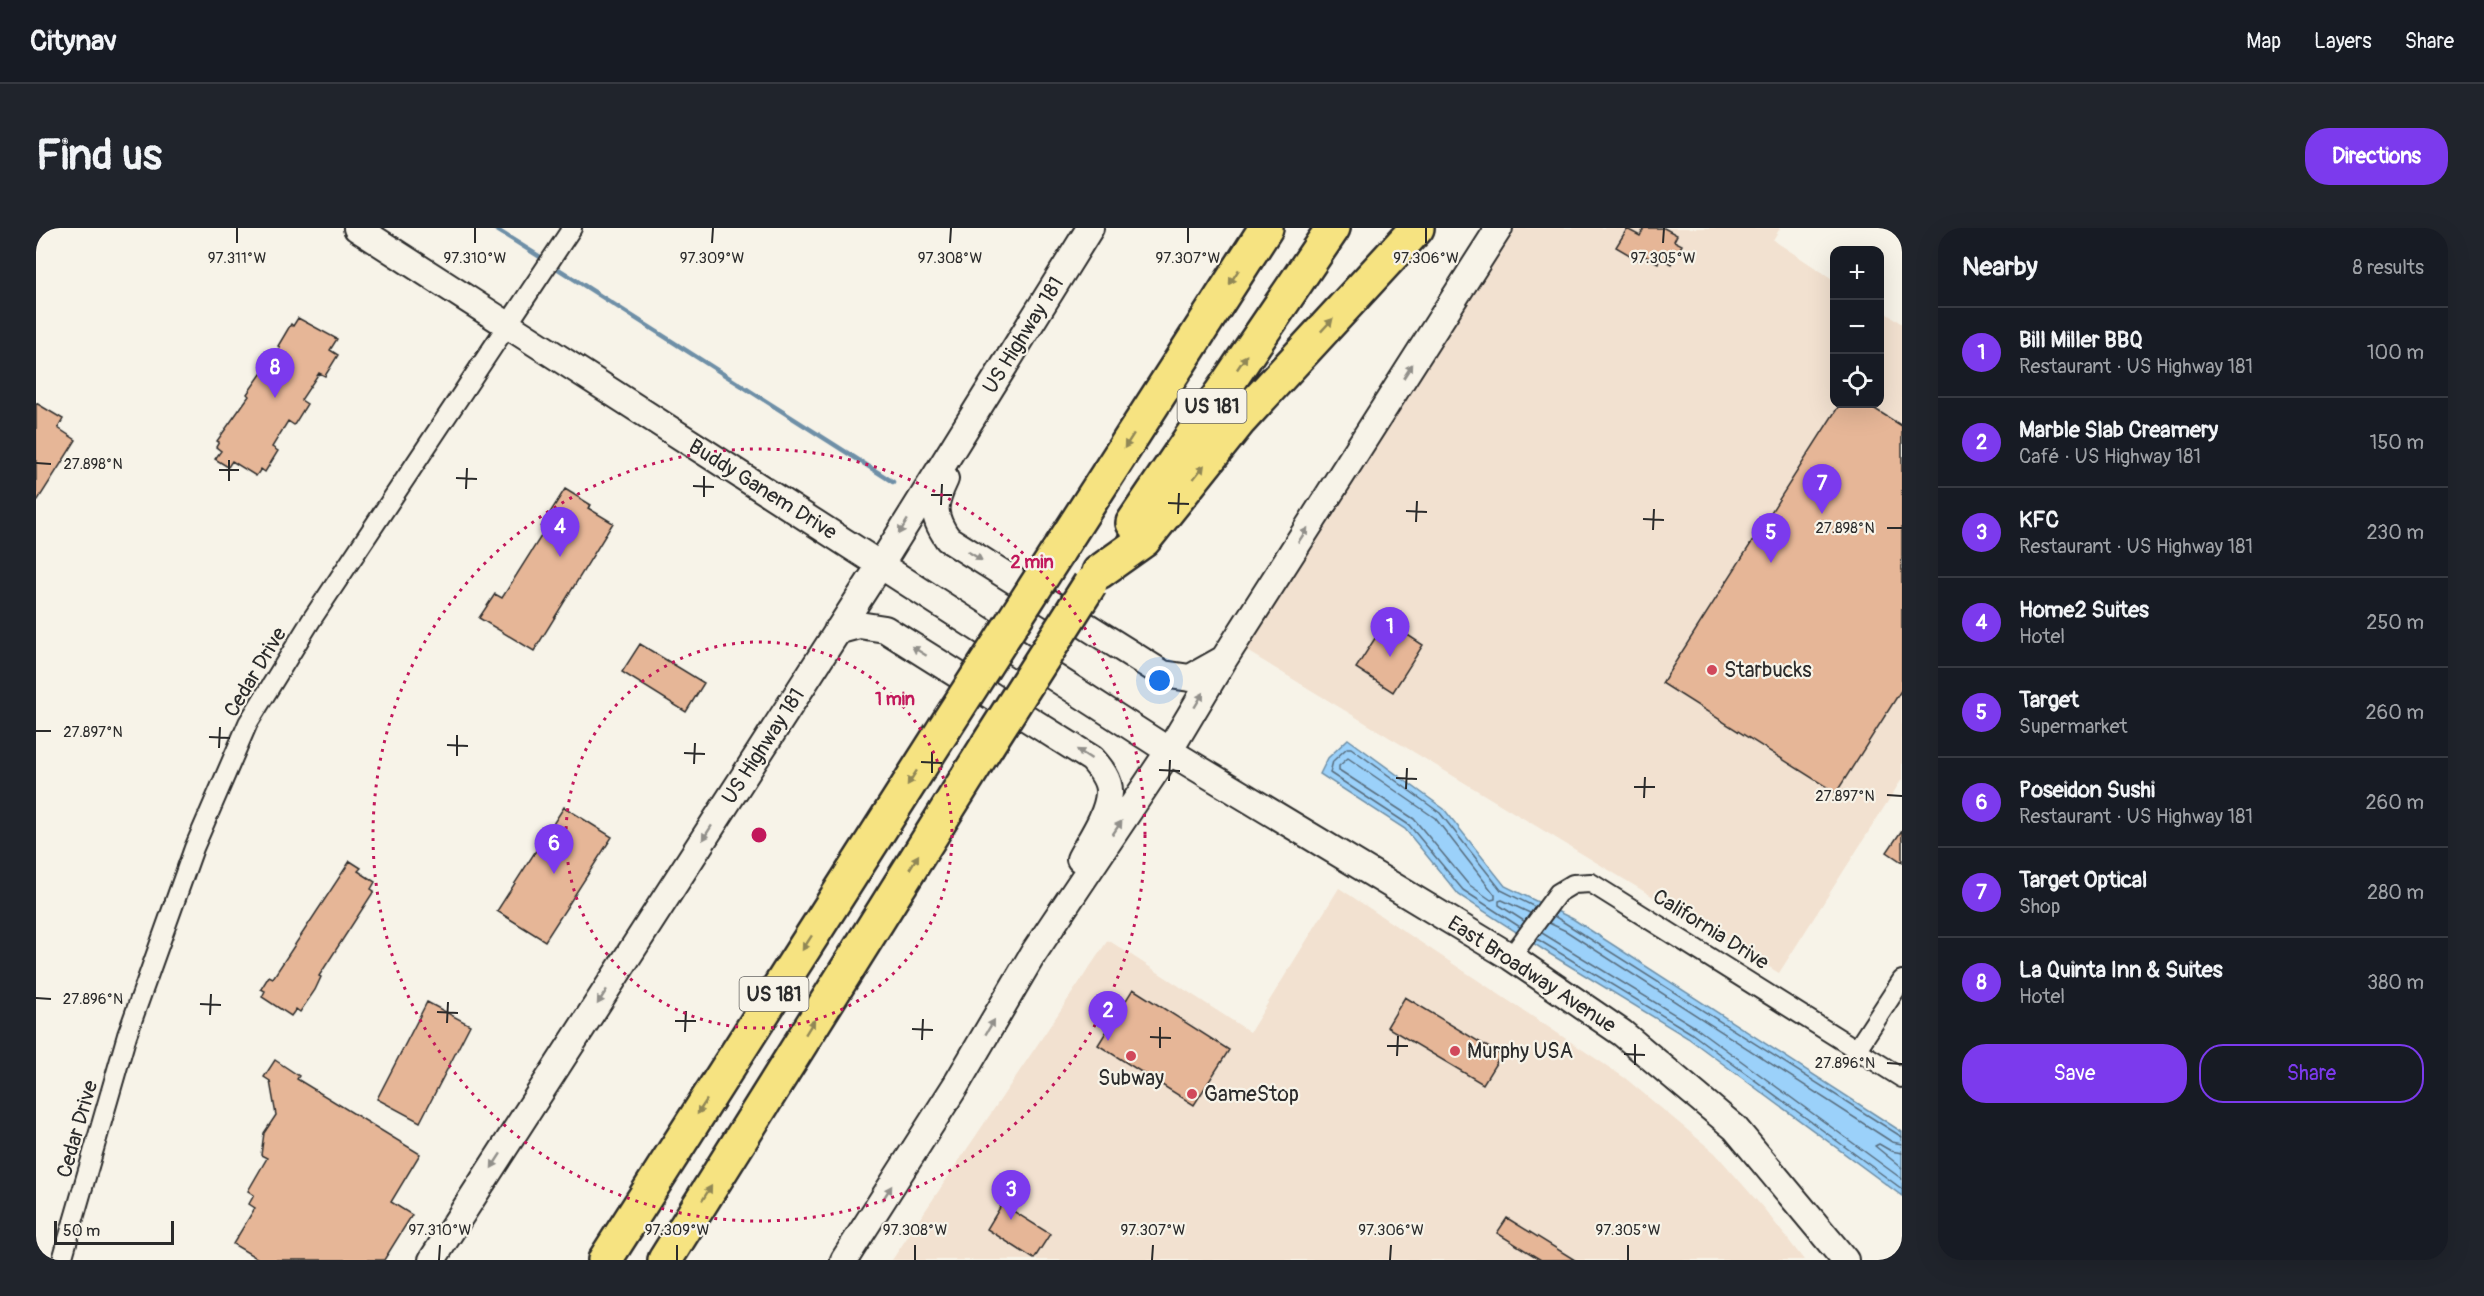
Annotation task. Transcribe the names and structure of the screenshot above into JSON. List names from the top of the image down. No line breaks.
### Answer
{"streets":{"highway":["US 181"],"main road":["US Highway 181","Buddy Ganem Drive","East Broadway Avenue"],"street":["Cedar Drive","California Drive"]},"crossings":[["US Highway 181","Buddy Ganem Drive"],["Buddy Ganem Drive","Cedar Drive"],["Buddy Ganem Drive","East Broadway Avenue"],["California Drive","East Broadway Avenue"]],"one_way":["US Highway 181"],"places":["Starbucks","Murphy USA","Subway","GameStop"],"scale_bar":"50 m","page":{"header":"Citynav","nav":["Map","Layers","Share"],"buttons":["Directions",["Save","Share"]],"title":"Find us","heading":["Nearby","8 results"],"map_buttons":["+","−"],"list":[{"mark":"1","name":"Bill Miller BBQ","note":"Restaurant · US Highway 181","value":"100 m"},{"mark":"2","name":"Marble Slab Creamery","note":"Café · US Highway 181","value":"150 m"},{"mark":"3","name":"KFC","note":"Restaurant · US Highway 181","value":"230 m"},{"mark":"4","name":"Home2 Suites","note":"Hotel","value":"250 m"},{"mark":"5","name":"Target","note":"Supermarket","value":"260 m"},{"mark":"6","name":"Poseidon Sushi","note":"Restaurant · US Highway 181","value":"260 m"},{"mark":"7","name":"Target Optical","note":"Shop","value":"280 m"},{"mark":"8","name":"La Quinta Inn & Suites","note":"Hotel","value":"380 m"}],"pins":["8","7","4","5","1","6","2","3"],"scale":"50 m"},"coordinates":["97.311°W","97.310°W","97.309°W","97.308°W","97.307°W","97.306°W","97.305°W","27.898°N","27.897°N","27.896°N"],"rings":["2 min","1 min"]}
